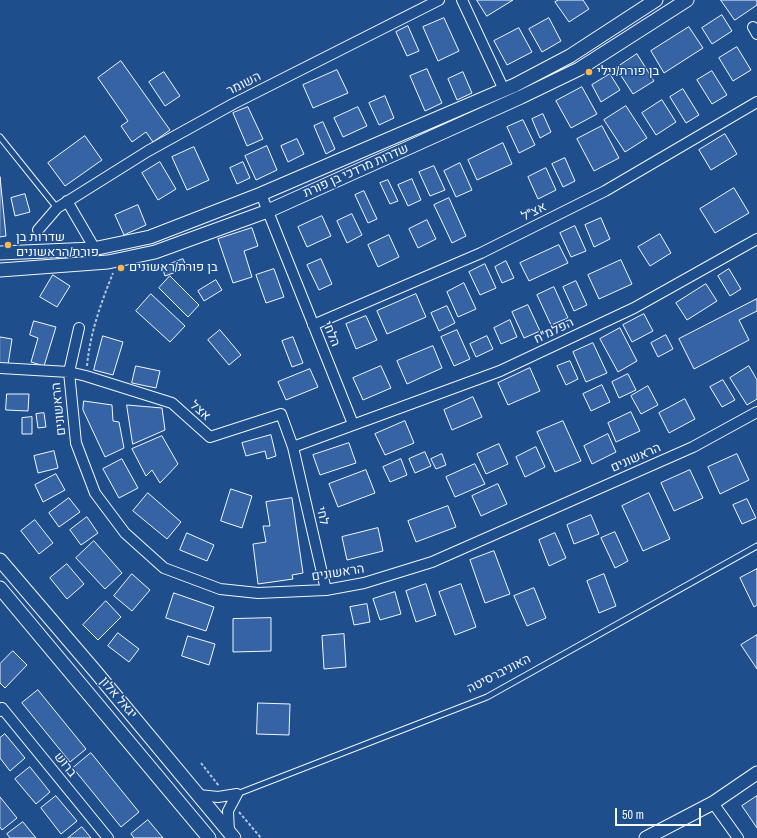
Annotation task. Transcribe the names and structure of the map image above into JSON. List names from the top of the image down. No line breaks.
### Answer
{"streets":{"street":["השומר","שדרות מרדכי בן פורת","אצ\"ל","הפלמ\"ח","הלחי","הראשונים","אצל","לחי","האוניברסיטה","יגאל אלון","ברוש"]},"crossings":[["שדרות מרדכי בן פורת","הלחי"],["אצ\"ל","הלחי"],["הפלמ\"ח","הלחי"],["הראשונים","אצל"],["הראשונים","לחי"],["אצל","לחי"],["האוניברסיטה","יגאל אלון"]],"places":["בן פורת/נילי","שדרות בן פורת/הראשונים","בן פורת/ראשונים"],"scale_bar":"50 m"}
